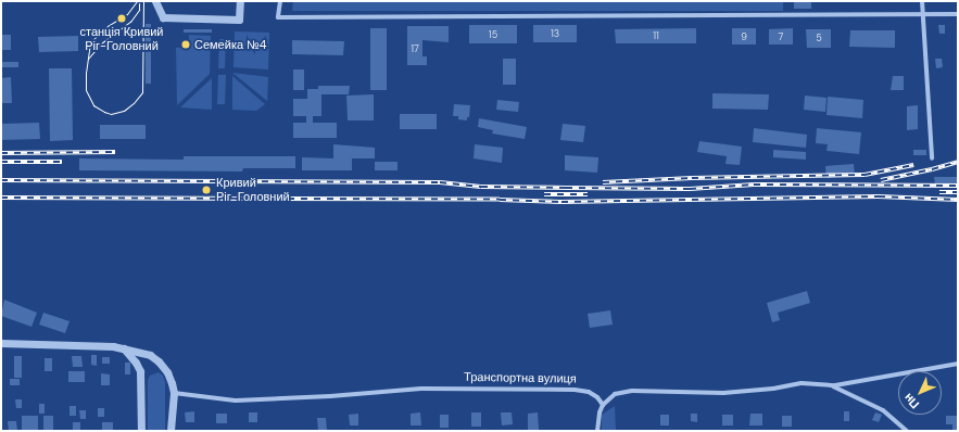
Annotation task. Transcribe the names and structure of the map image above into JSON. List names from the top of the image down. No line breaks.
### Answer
{"streets":{"street":["Транспортна вулиця"]},"places":["станція Кривий Ріг-Головний","Семейка №4","Кривий Ріг-Головний"],"house_numbers":["13","15","11","9","7","5","17"],"north":"bottom left"}
